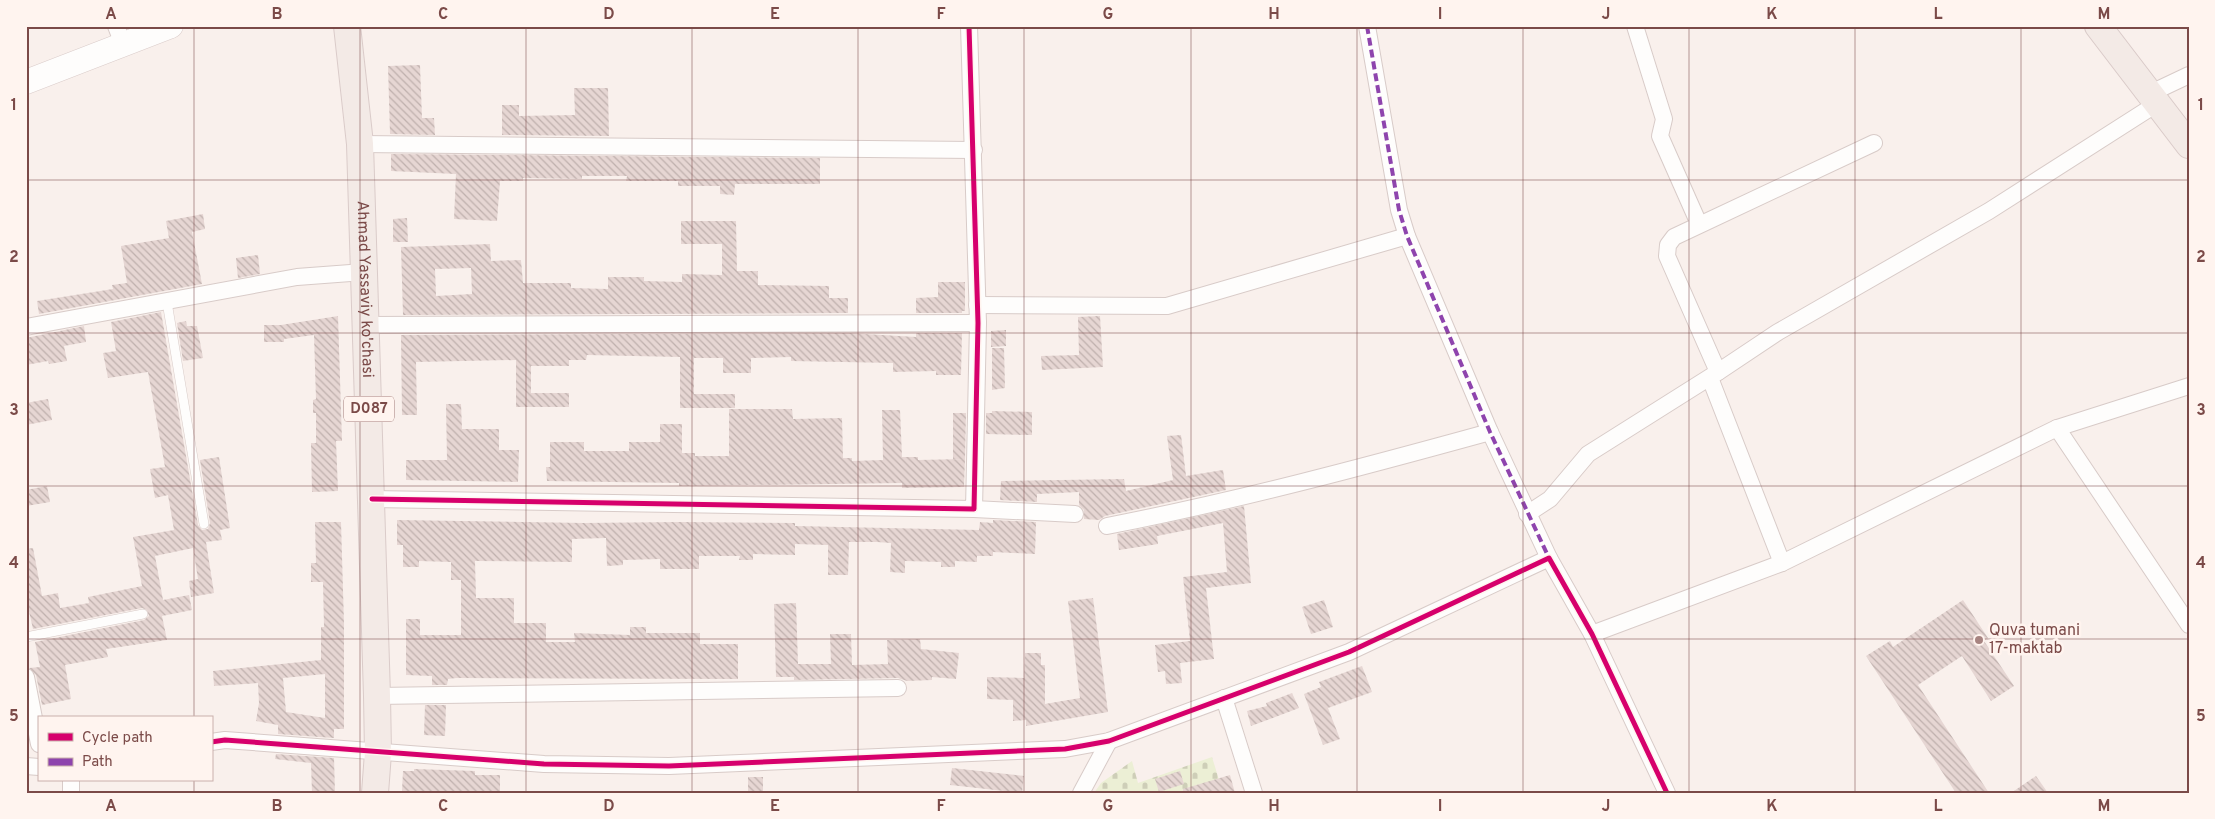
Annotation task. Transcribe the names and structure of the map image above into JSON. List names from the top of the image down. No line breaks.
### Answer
{"streets":{"main road":["Ahmad Yassaviy ko'chasi","D087"]},"places":["Quva tumani 17-maktab"],"legend":["Cycle path","Path"],"grid":{"columns":["A","B","C","D","E","F","G","H","I","J","K","L","M"],"rows":["1","2","3","4","5"]}}
